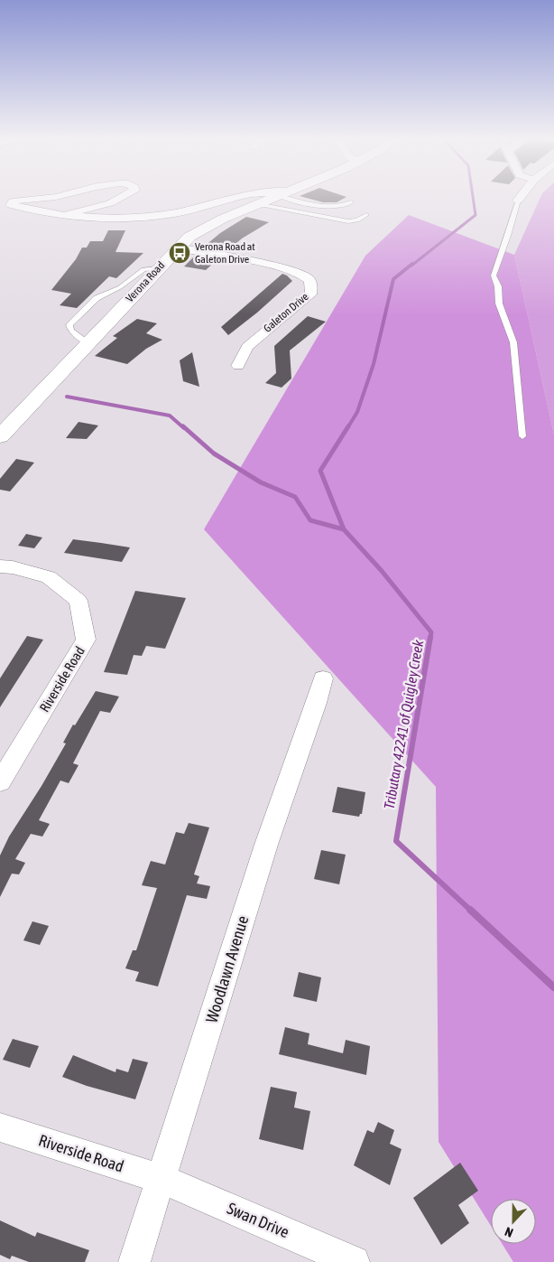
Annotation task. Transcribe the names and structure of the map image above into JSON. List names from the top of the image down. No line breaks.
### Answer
{"streets":{"street":["Verona Road","Galeton Drive","Riverside Road","Woodlawn Avenue","Swan Drive"]},"crossings":[["Verona Road","Galeton Drive"],["Riverside Road","Woodlawn Avenue"],["Riverside Road","Swan Drive"],["Woodlawn Avenue","Swan Drive"]],"water":["Tributary 42241 of Quigley Creek"],"places":{"bus stop":["Verona Road at Galeton Drive"]},"north":"bottom"}
